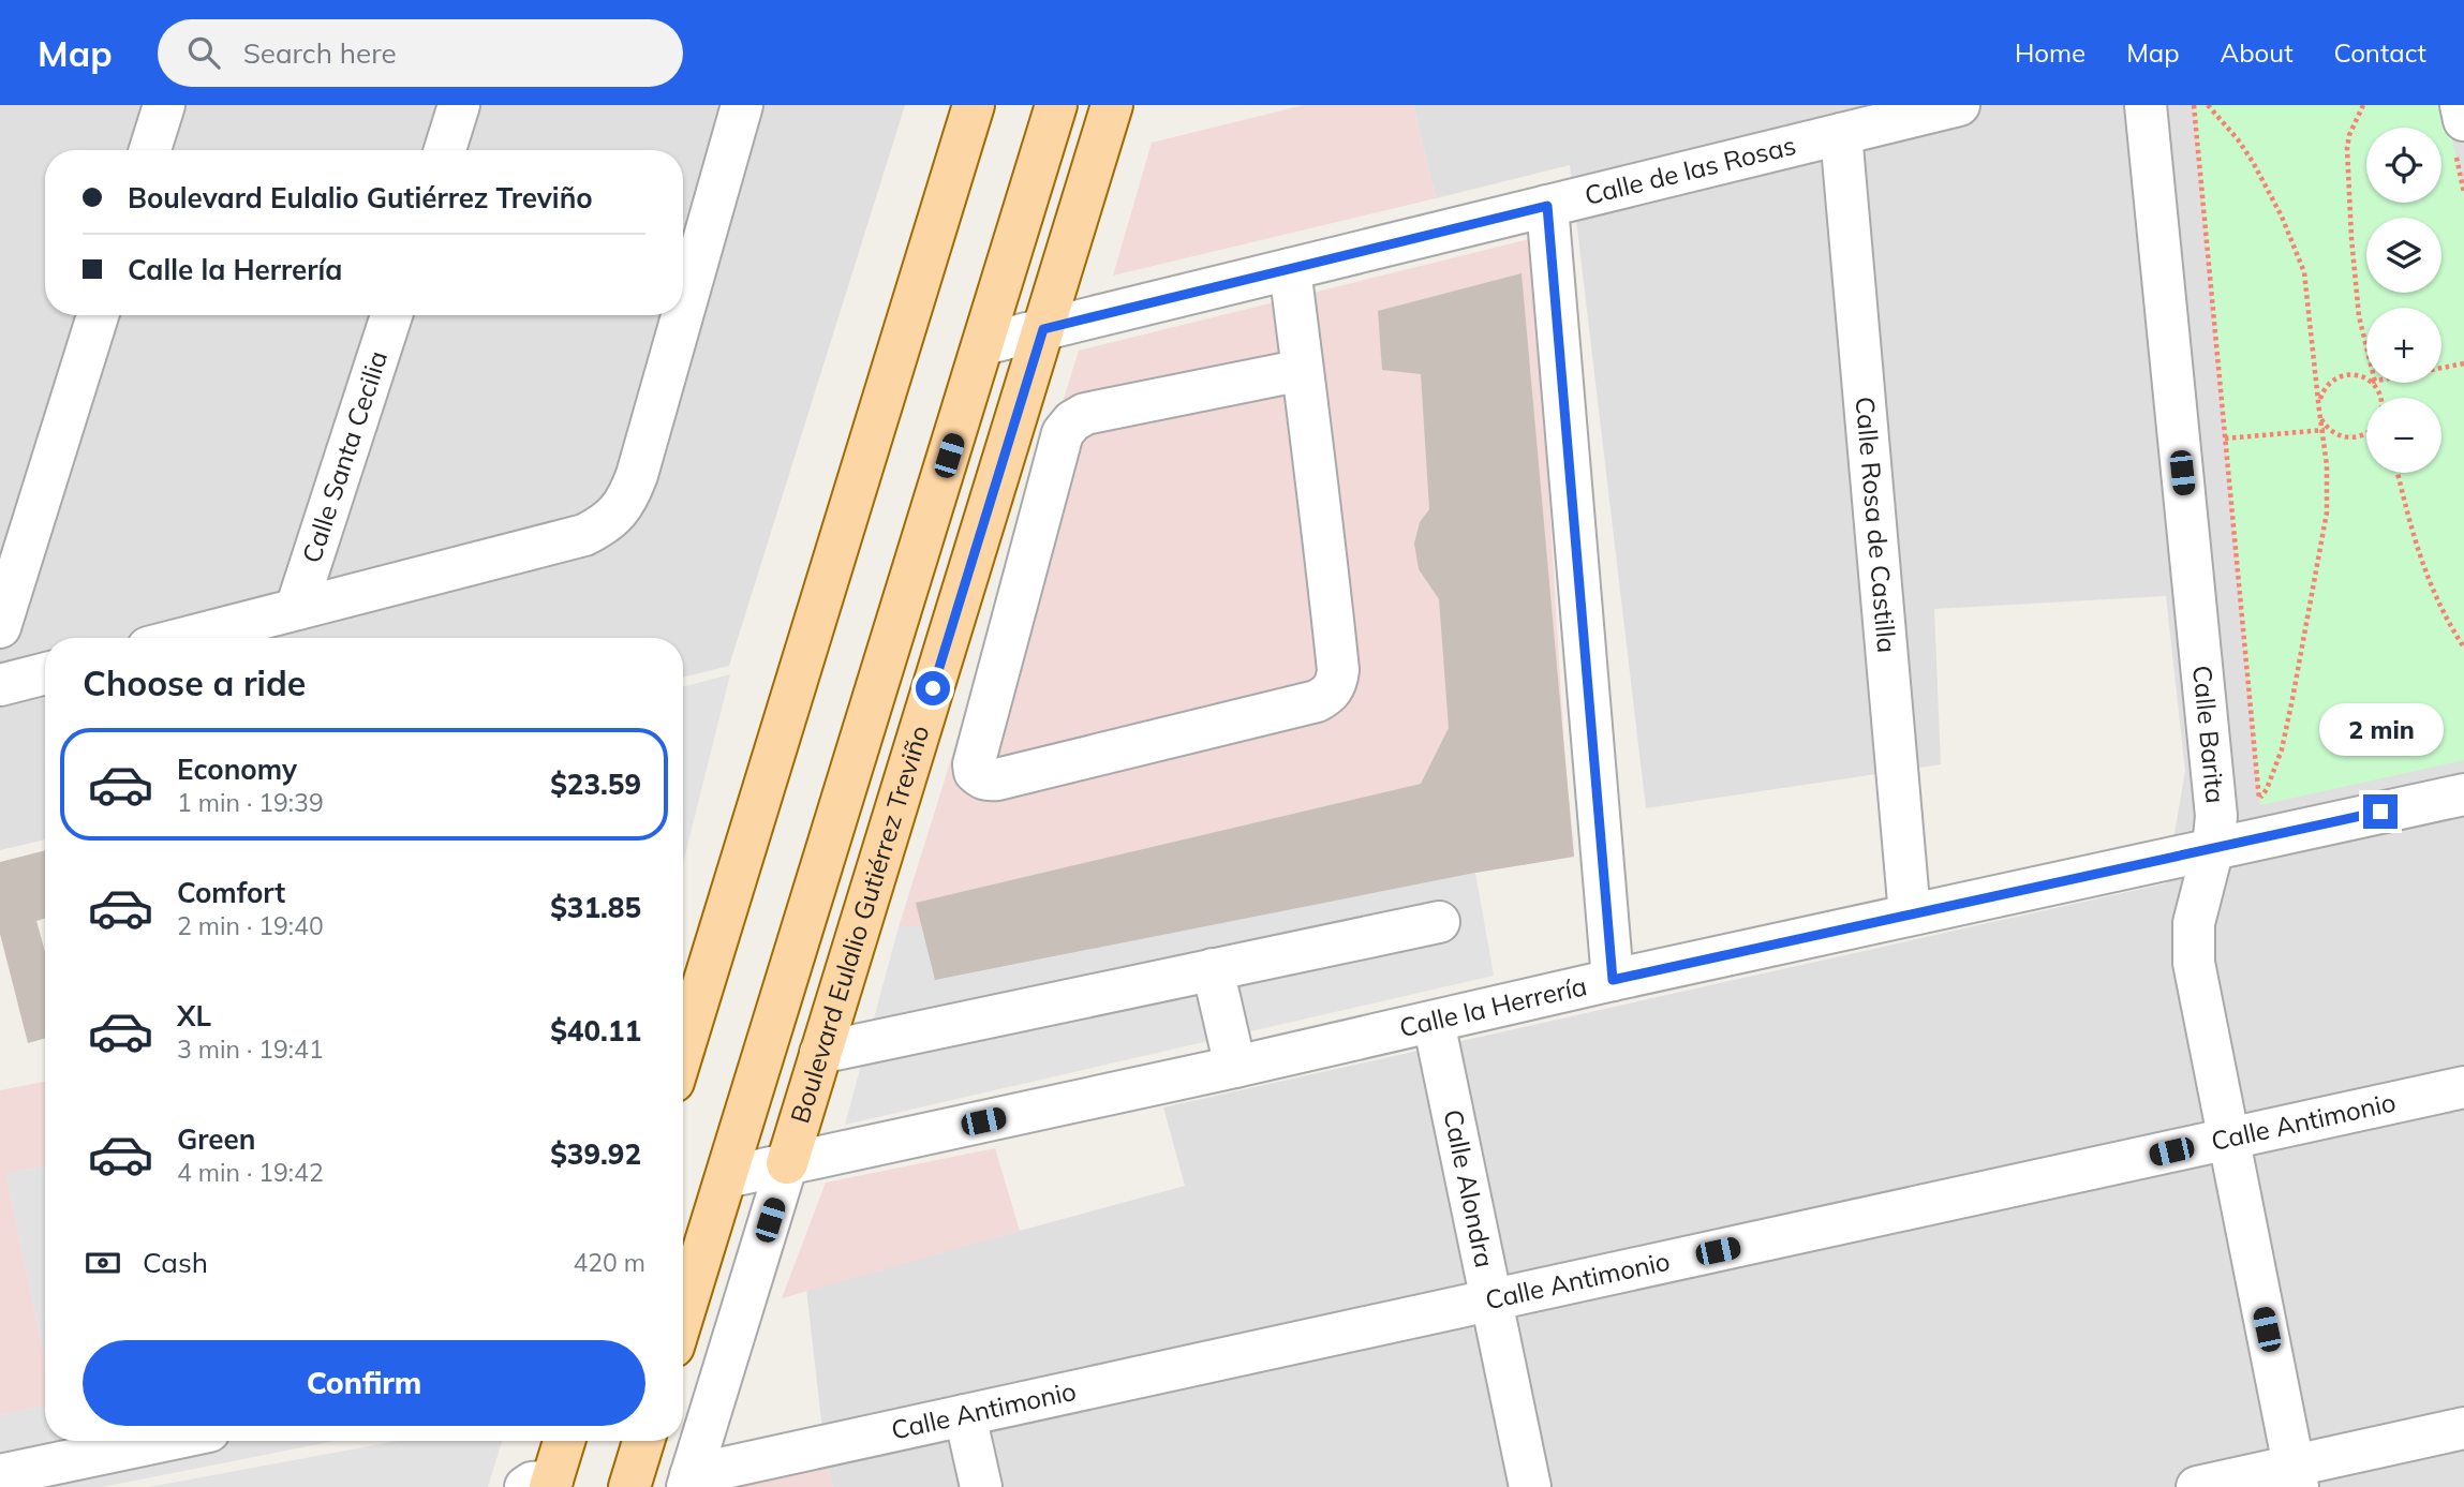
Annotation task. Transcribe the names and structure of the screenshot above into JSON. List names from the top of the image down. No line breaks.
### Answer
{"streets":{"main road":["Boulevard Eulalio Gutiérrez Treviño"],"street":["Calle de las Rosas","Calle Santa Cecilia","Calle Rosa de Castilla","Calle Barita","Calle la Herrería","Calle Antimonio","Calle Alondra"]},"crossings":[["Calle de las Rosas","Calle Rosa de Castilla"],["Calle de las Rosas","Boulevard Eulalio Gutiérrez Treviño"],["Calle Rosa de Castilla","Calle la Herrería"],["Calle Barita","Calle la Herrería"],["Calle Barita","Calle Antimonio"],["Boulevard Eulalio Gutiérrez Treviño","Calle la Herrería"],["Boulevard Eulalio Gutiérrez Treviño","Calle Antimonio"],["Calle la Herrería","Calle Alondra"],["Calle Antimonio","Calle Alondra"]],"page":{"header":"Map","search":"Search here","nav":["Home","Map","About","Contact"],"map_buttons":["+","−"],"banner":["Boulevard Eulalio Gutiérrez Treviño","Calle la Herrería"],"heading":"Choose a ride","bubble":"2 min","list":[{"name":"Economy","note":"1 min · 19:39","value":"$23.59"},{"name":"Comfort","note":"2 min · 19:40","value":"$31.85"},{"name":"XL","note":"3 min · 19:41","value":"$40.11"},{"name":"Green","note":"4 min · 19:42","value":"$39.92"}],"pay":["Cash","420 m"],"buttons":"Confirm"}}
